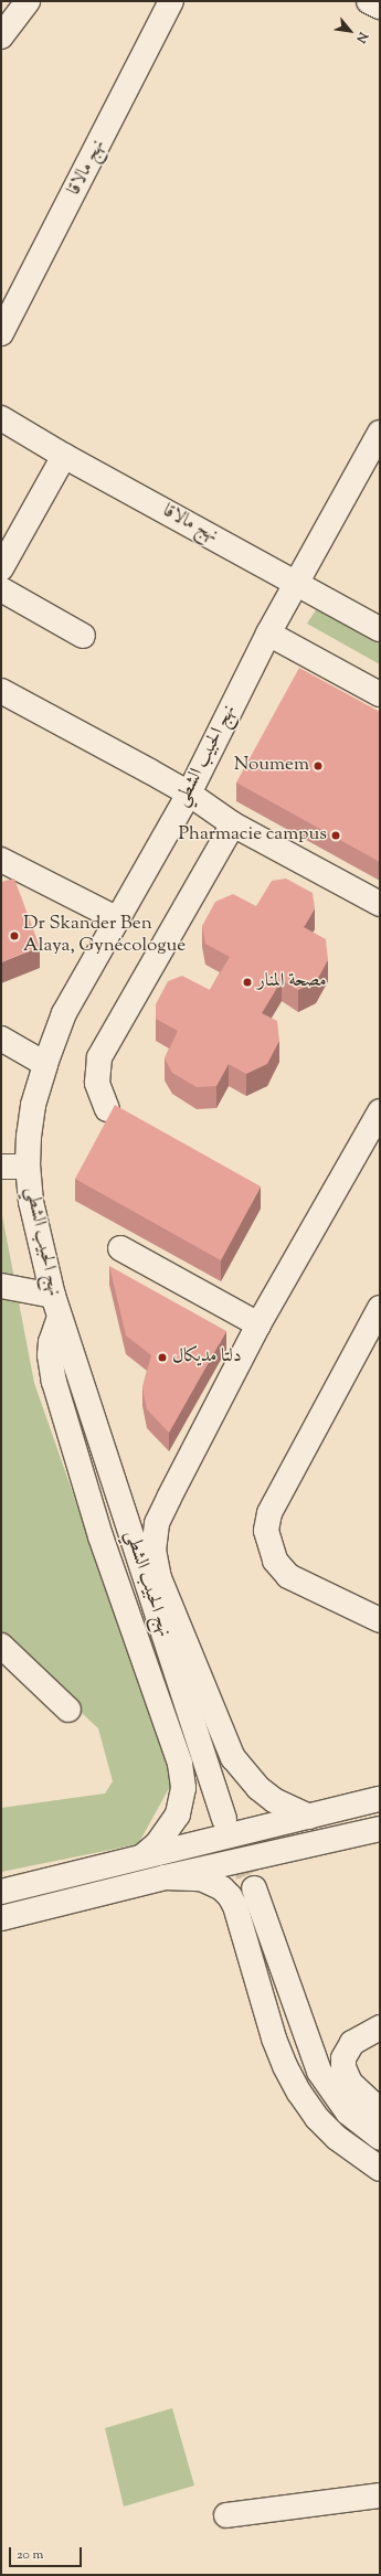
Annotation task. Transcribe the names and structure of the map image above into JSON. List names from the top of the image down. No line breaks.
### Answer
{"streets":{"street":["نهج مالاقا","نهج الحبيب الشطي"]},"crossings":[["نهج مالاقا","نهج الحبيب الشطي"]],"places":["Noumem","Pharmacie campus","Dr Skander Ben Alaya, Gynécologue","مصحة المنار","دلتا مديكال"],"scale_bar":"20 m","north":"bottom right"}
